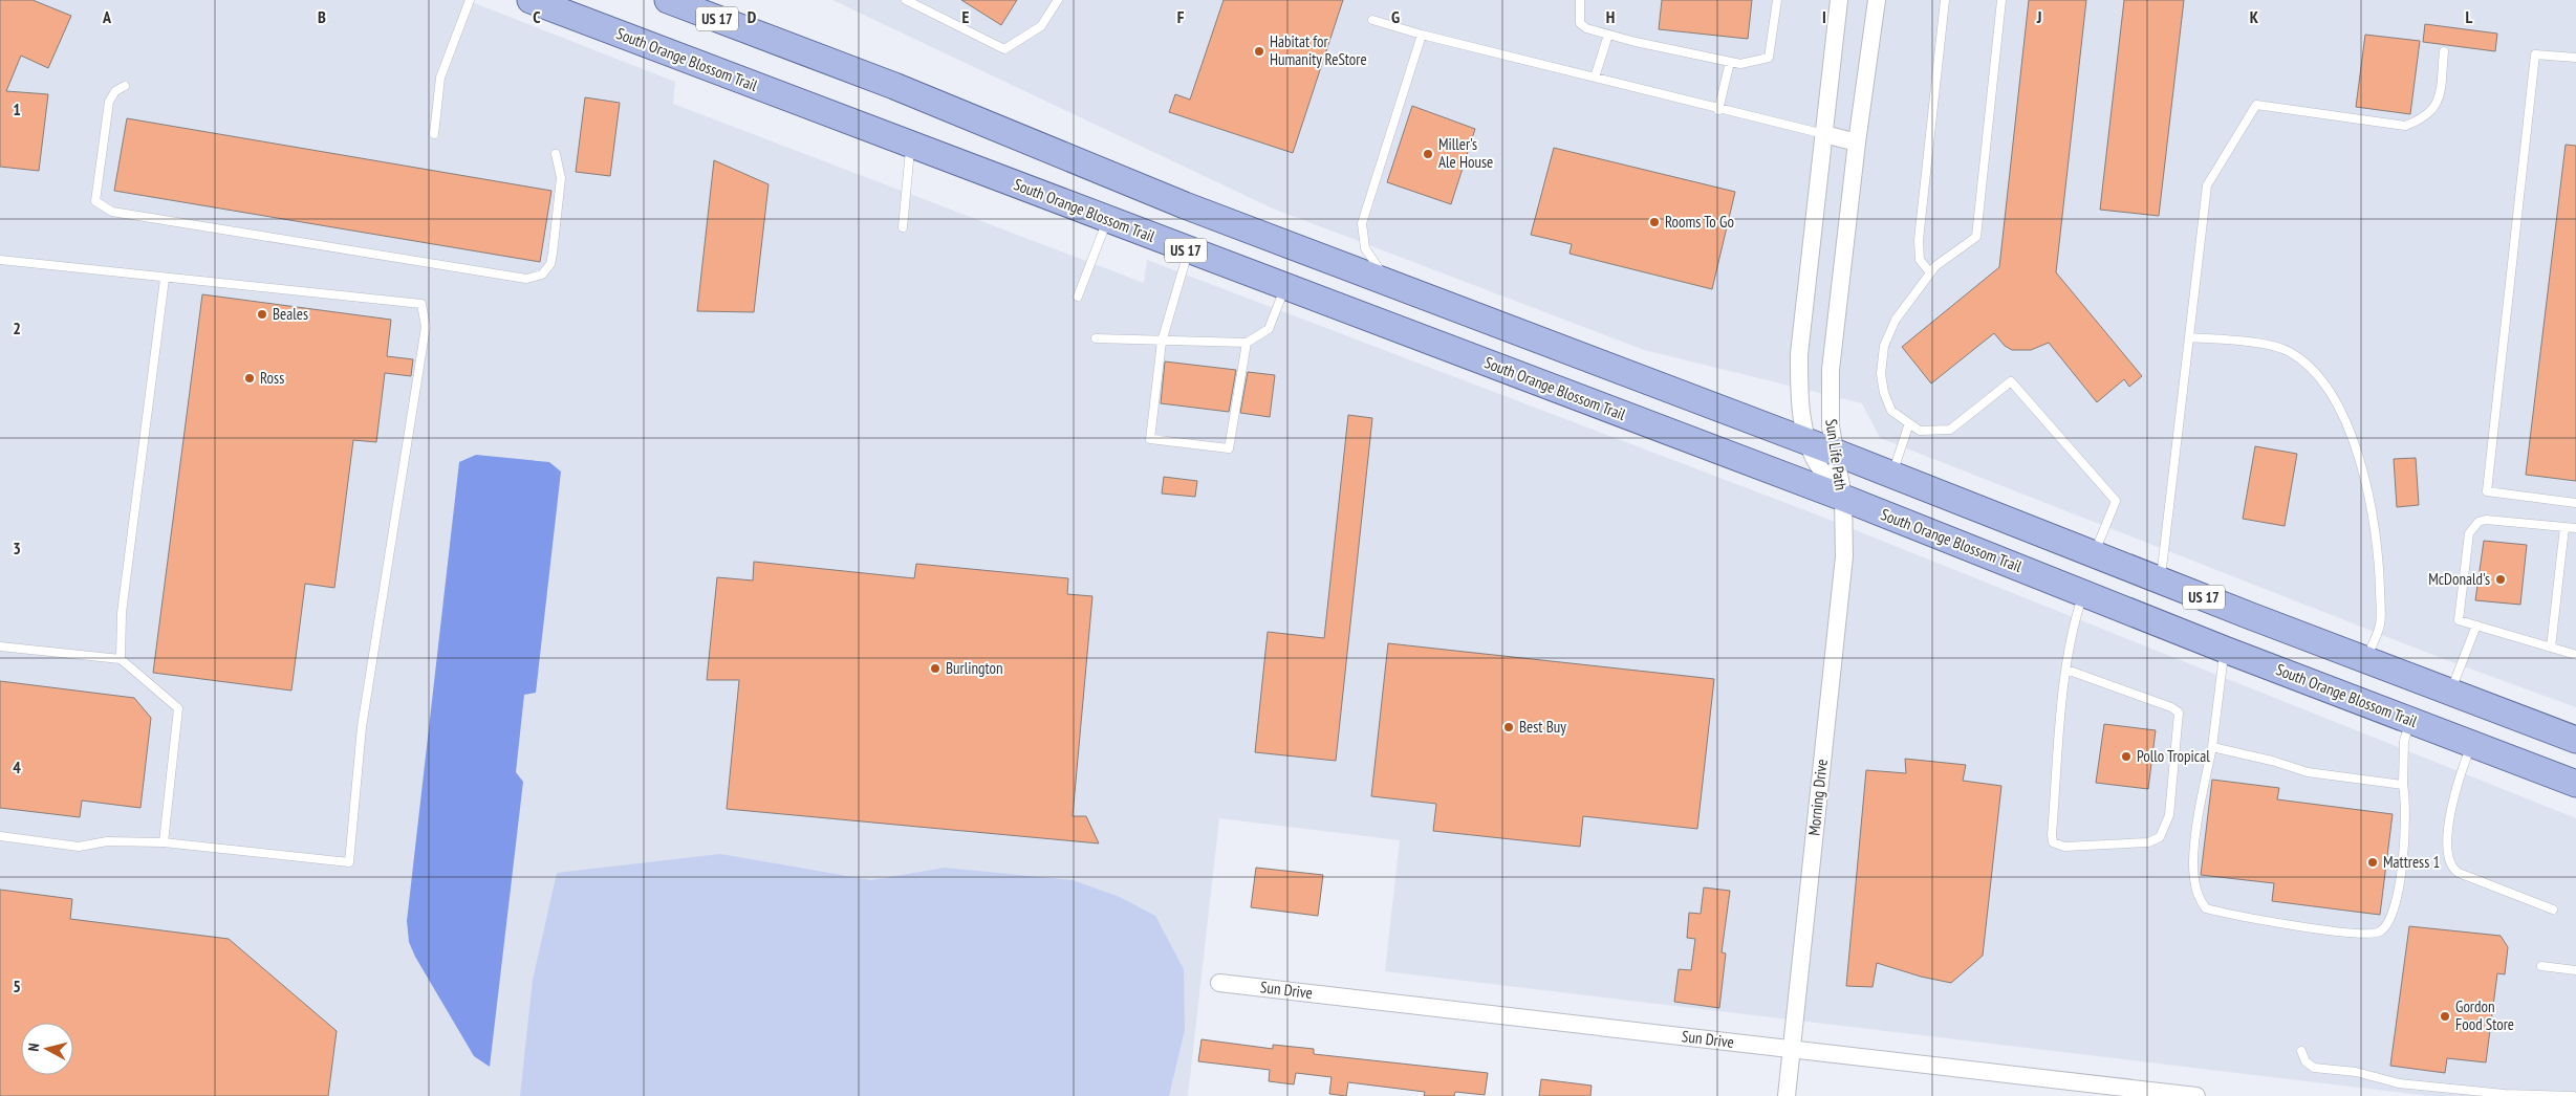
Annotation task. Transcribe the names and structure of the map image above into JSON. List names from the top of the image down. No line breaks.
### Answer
{"streets":{"main road":["US 17","South Orange Blossom Trail"],"street":["Sun Life Path","Morning Drive","Sun Drive"]},"crossings":[["US 17","Sun Life Path"],["South Orange Blossom Trail","Sun Life Path"],["South Orange Blossom Trail","Morning Drive"],["Sun Life Path","Morning Drive"],["Morning Drive","Sun Drive"]],"places":["Habitat for Humanity ReStore","Miller's Ale House","Rooms To Go","Beales","Ross","McDonald's","Burlington","Best Buy","Pollo Tropical","Mattress 1","Gordon Food Store"],"north":"left","grid":{"columns":["A","B","C","D","E","F","G","H","I","J","K","L"],"rows":["1","2","3","4","5"]}}
